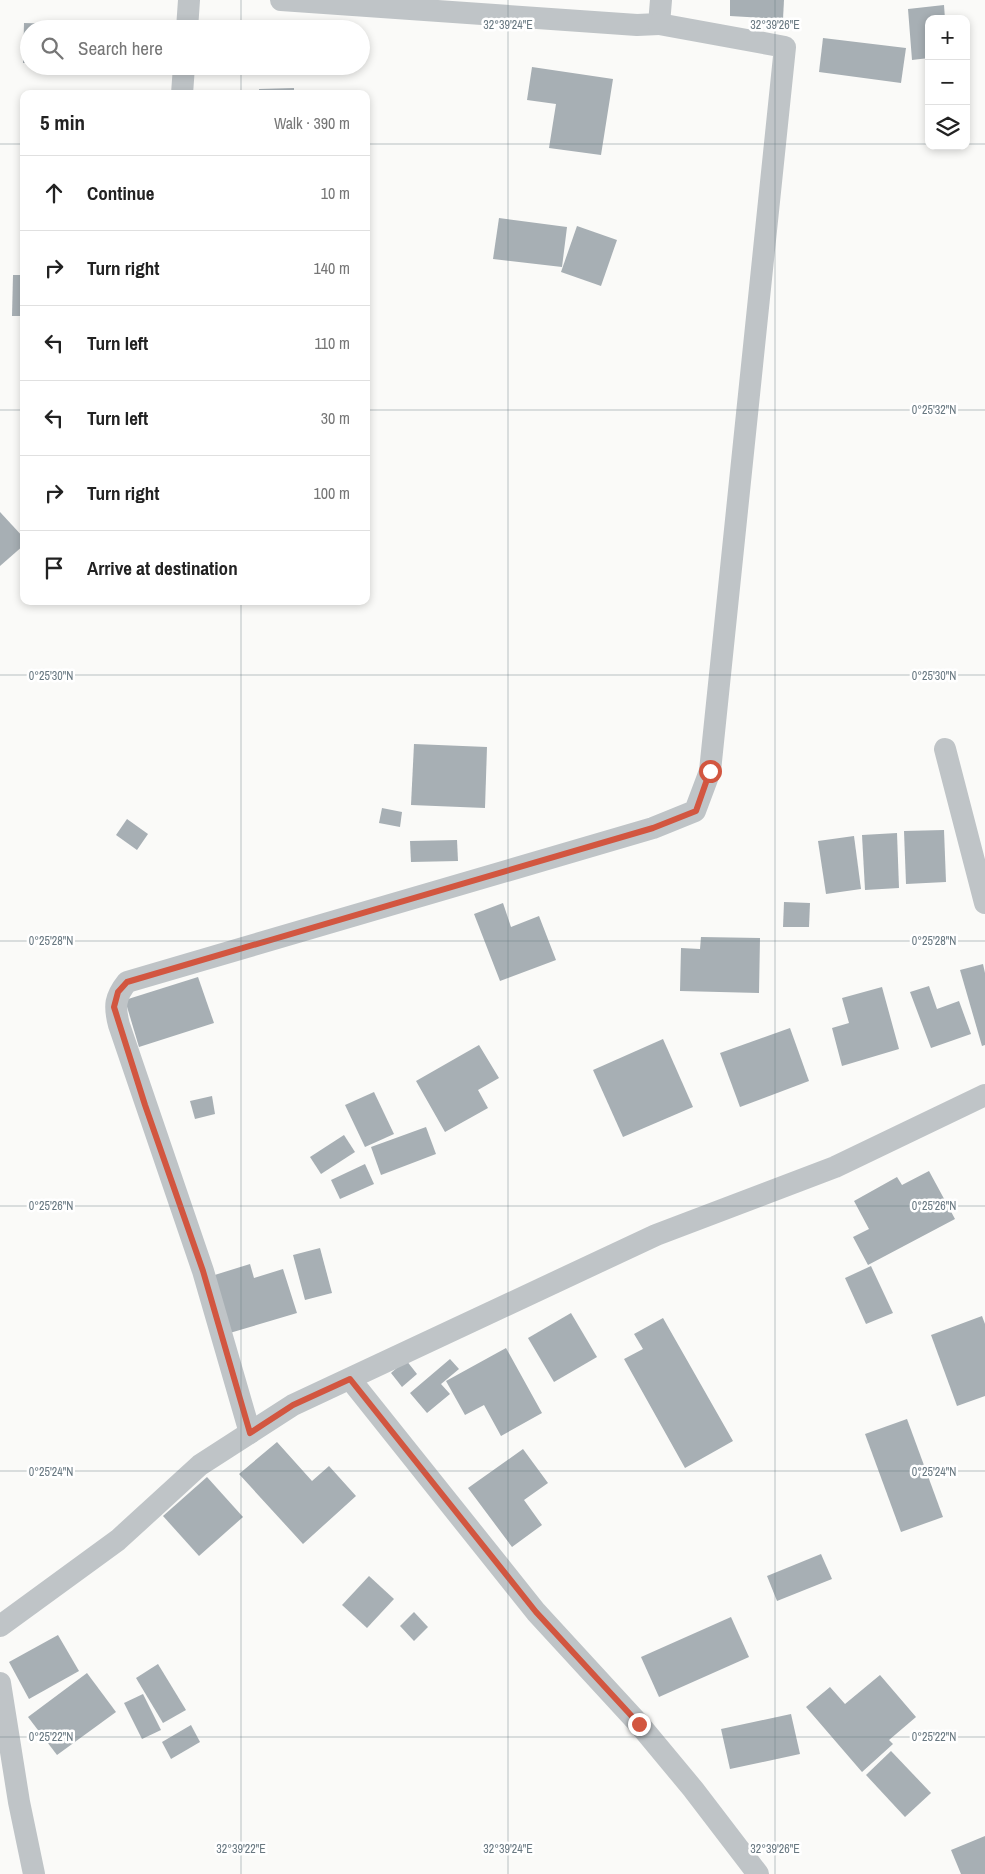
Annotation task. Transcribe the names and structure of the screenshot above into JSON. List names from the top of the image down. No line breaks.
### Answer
{"page":{"map_buttons":["+","−"],"search":"Search here","heading":["5 min","Walk · 390 m"],"list":[["Continue","10 m"],["Turn right","140 m"],["Turn left","110 m"],["Turn left","30 m"],["Turn right","100 m"],"Arrive at destination"]},"coordinates":["32°39'24\"E","32°39'26\"E","0°25'32\"N","0°25'30\"N","0°25'28\"N","0°25'26\"N","0°25'24\"N","0°25'22\"N","32°39'22\"E"]}
